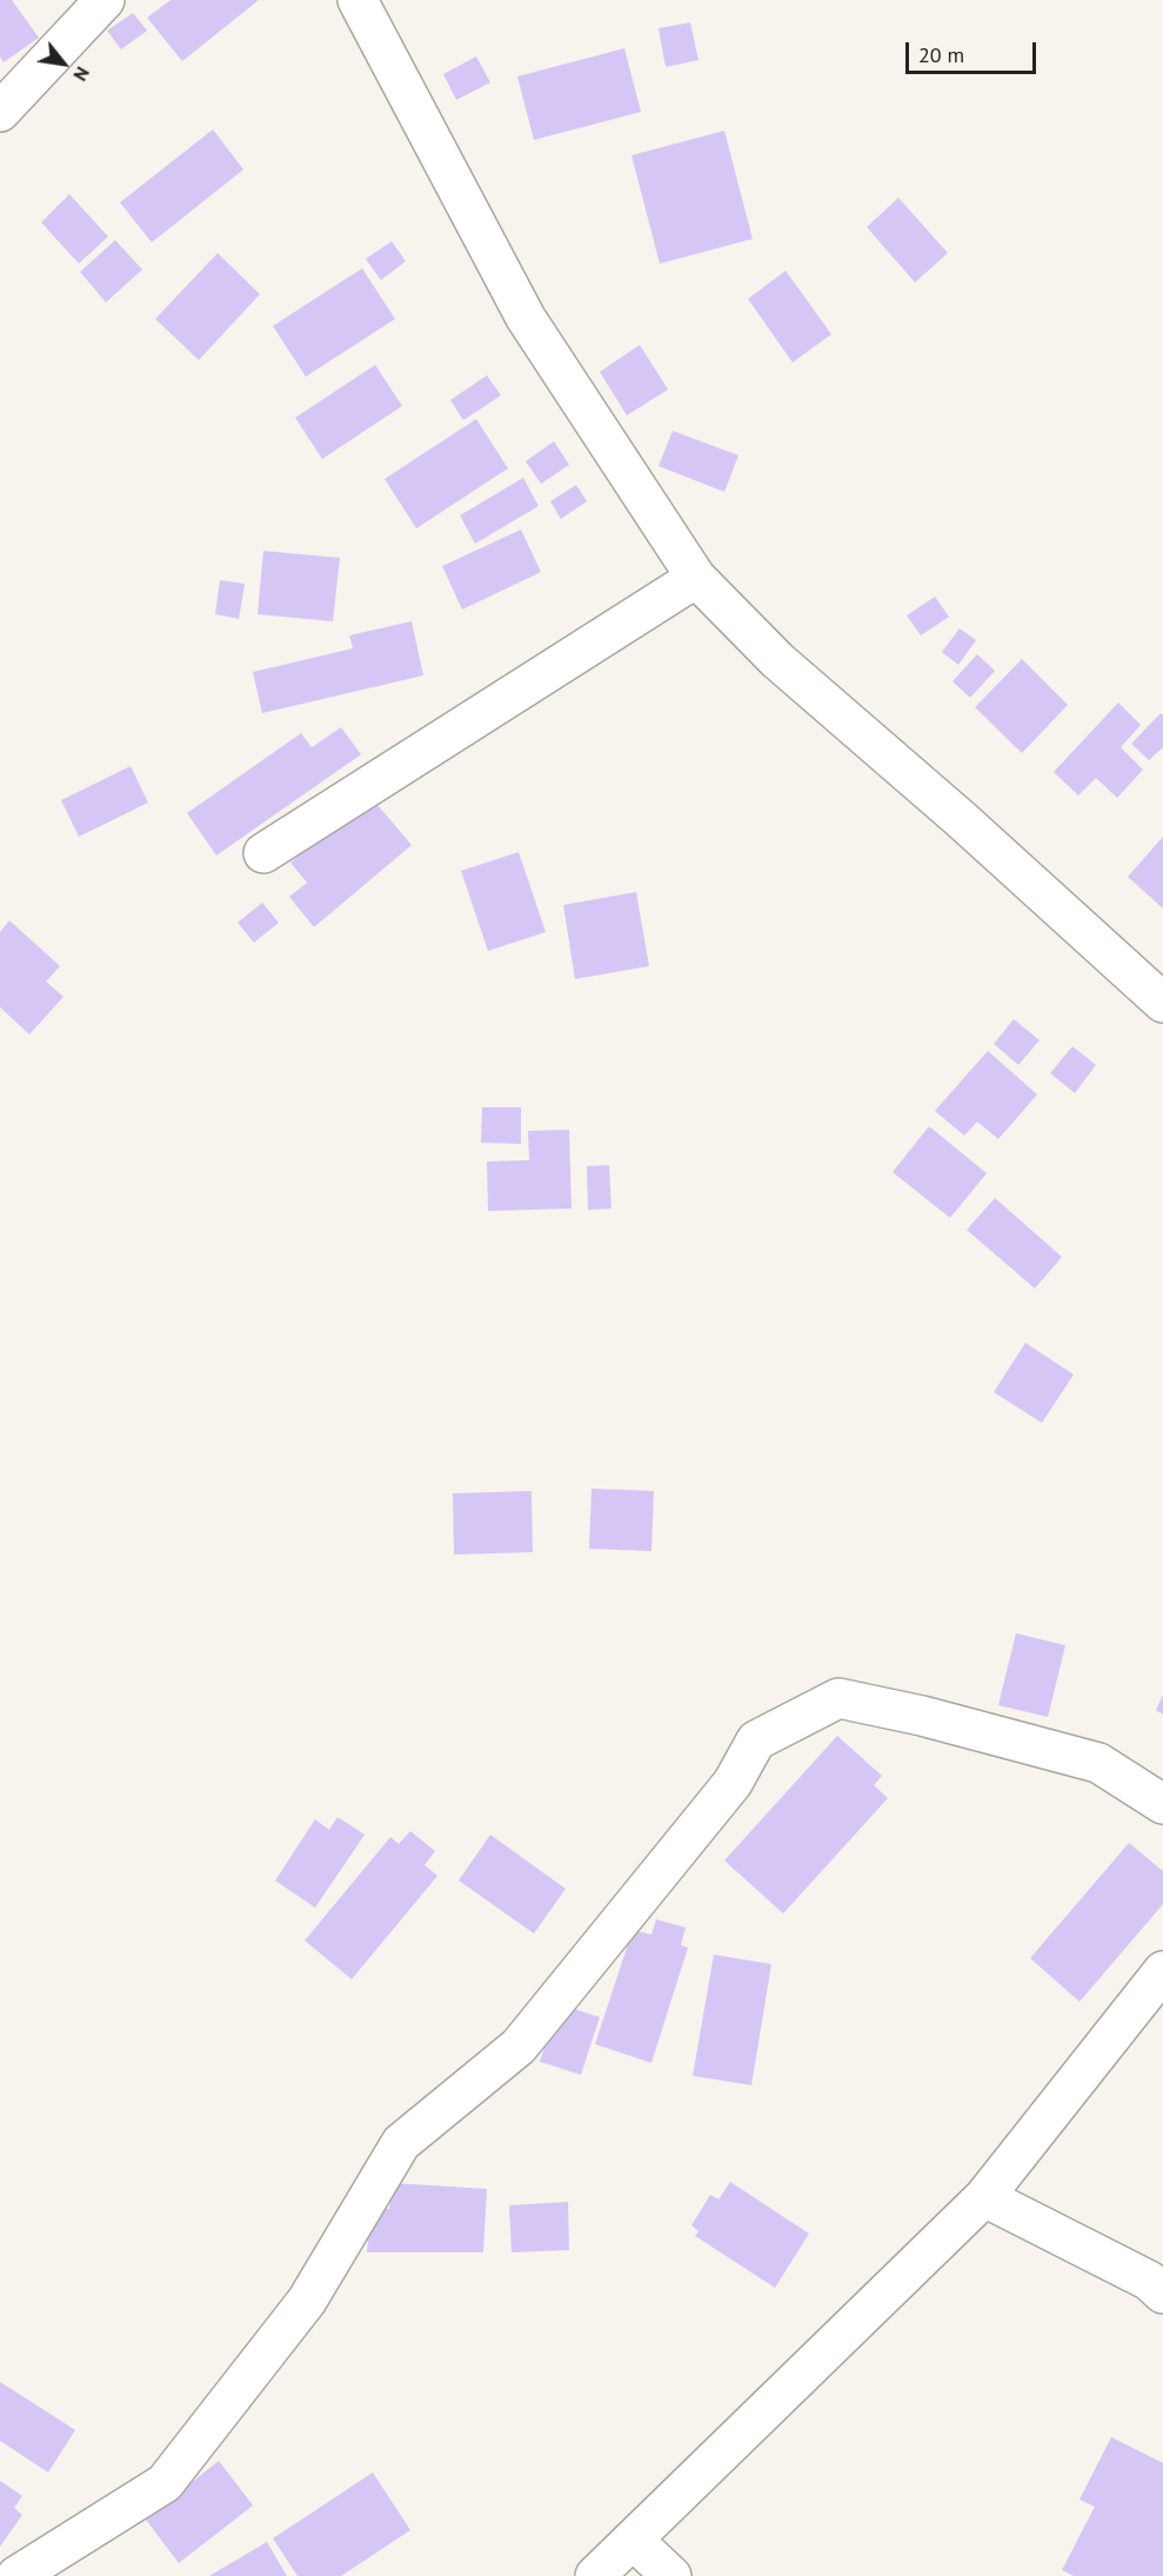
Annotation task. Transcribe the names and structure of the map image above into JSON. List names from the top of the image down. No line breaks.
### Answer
{"scale_bar":"20 m","north":"bottom right"}
